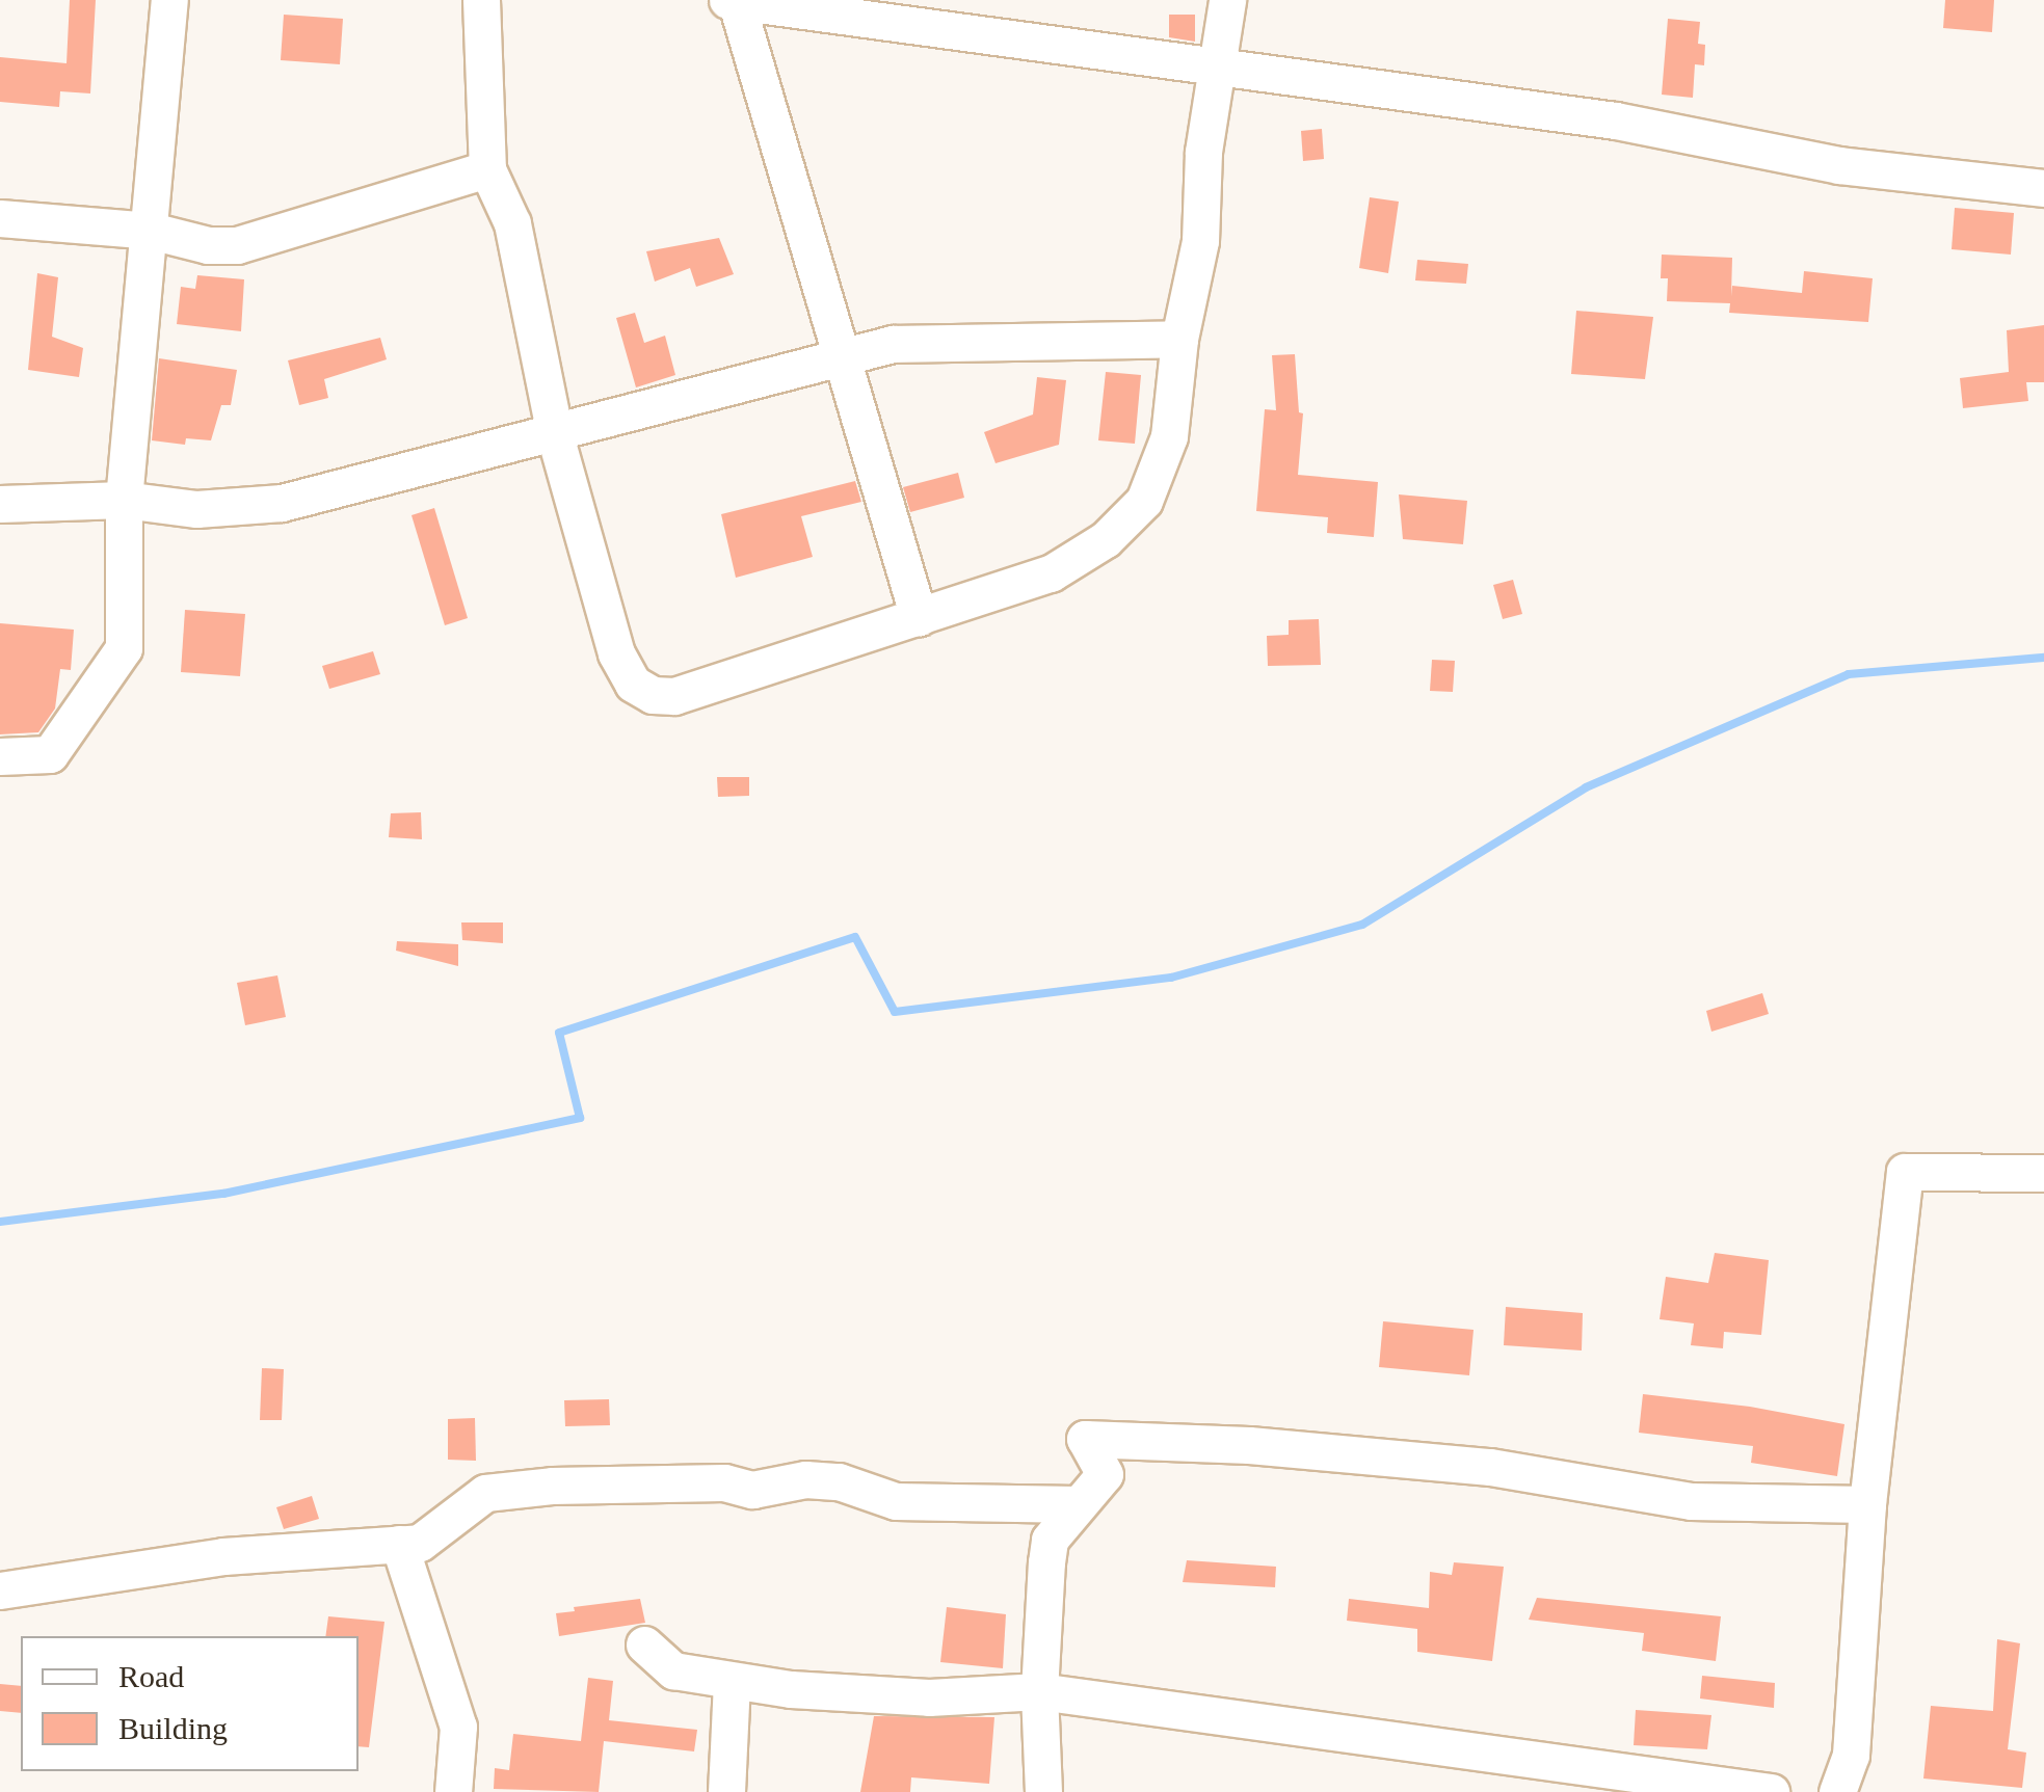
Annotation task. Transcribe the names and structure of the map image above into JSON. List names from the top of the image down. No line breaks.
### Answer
{"legend":["Road","Building"]}
